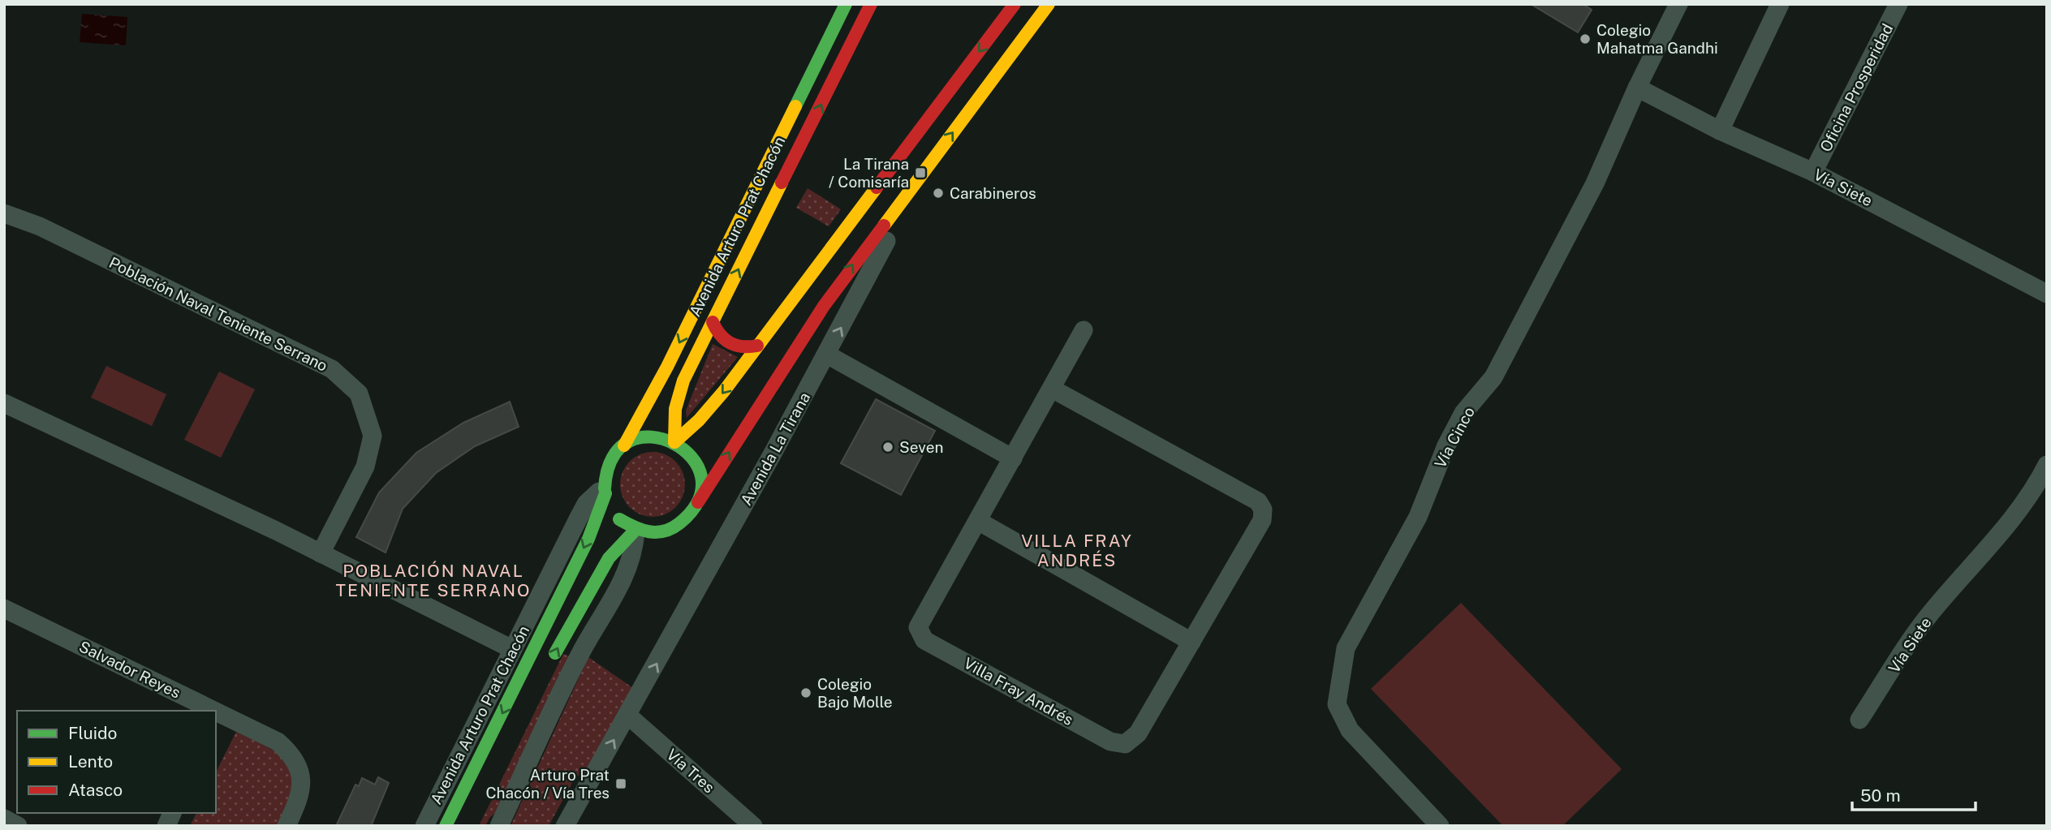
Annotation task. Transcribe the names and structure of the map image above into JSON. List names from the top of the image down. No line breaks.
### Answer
{"streets":{"main road":["Avenida Arturo Prat Chacón","Avenida La Tirana"],"street":["Oficina Prosperidad","Vía Siete","Población Naval Teniente Serrano","Vía Cinco","Salvador Reyes","Villa Fray Andrés","Vía Tres"]},"crossings":[["Oficina Prosperidad","Vía Siete"],["Vía Siete","Vía Cinco"],["Avenida Arturo Prat Chacón","Avenida La Tirana"],["Avenida La Tirana","Vía Tres"]],"districts":["VILLA FRAY ANDRÉS","POBLACIÓN NAVAL TENIENTE SERRANO"],"places":{"other":["Colegio Mahatma Gandhi","Carabineros","Seven","Colegio Bajo Molle"],"transit":["La Tirana / Comisaría","Arturo Prat Chacón / Vía Tres"]},"legend":["Fluido","Lento","Atasco"],"scale_bar":"50 m"}
